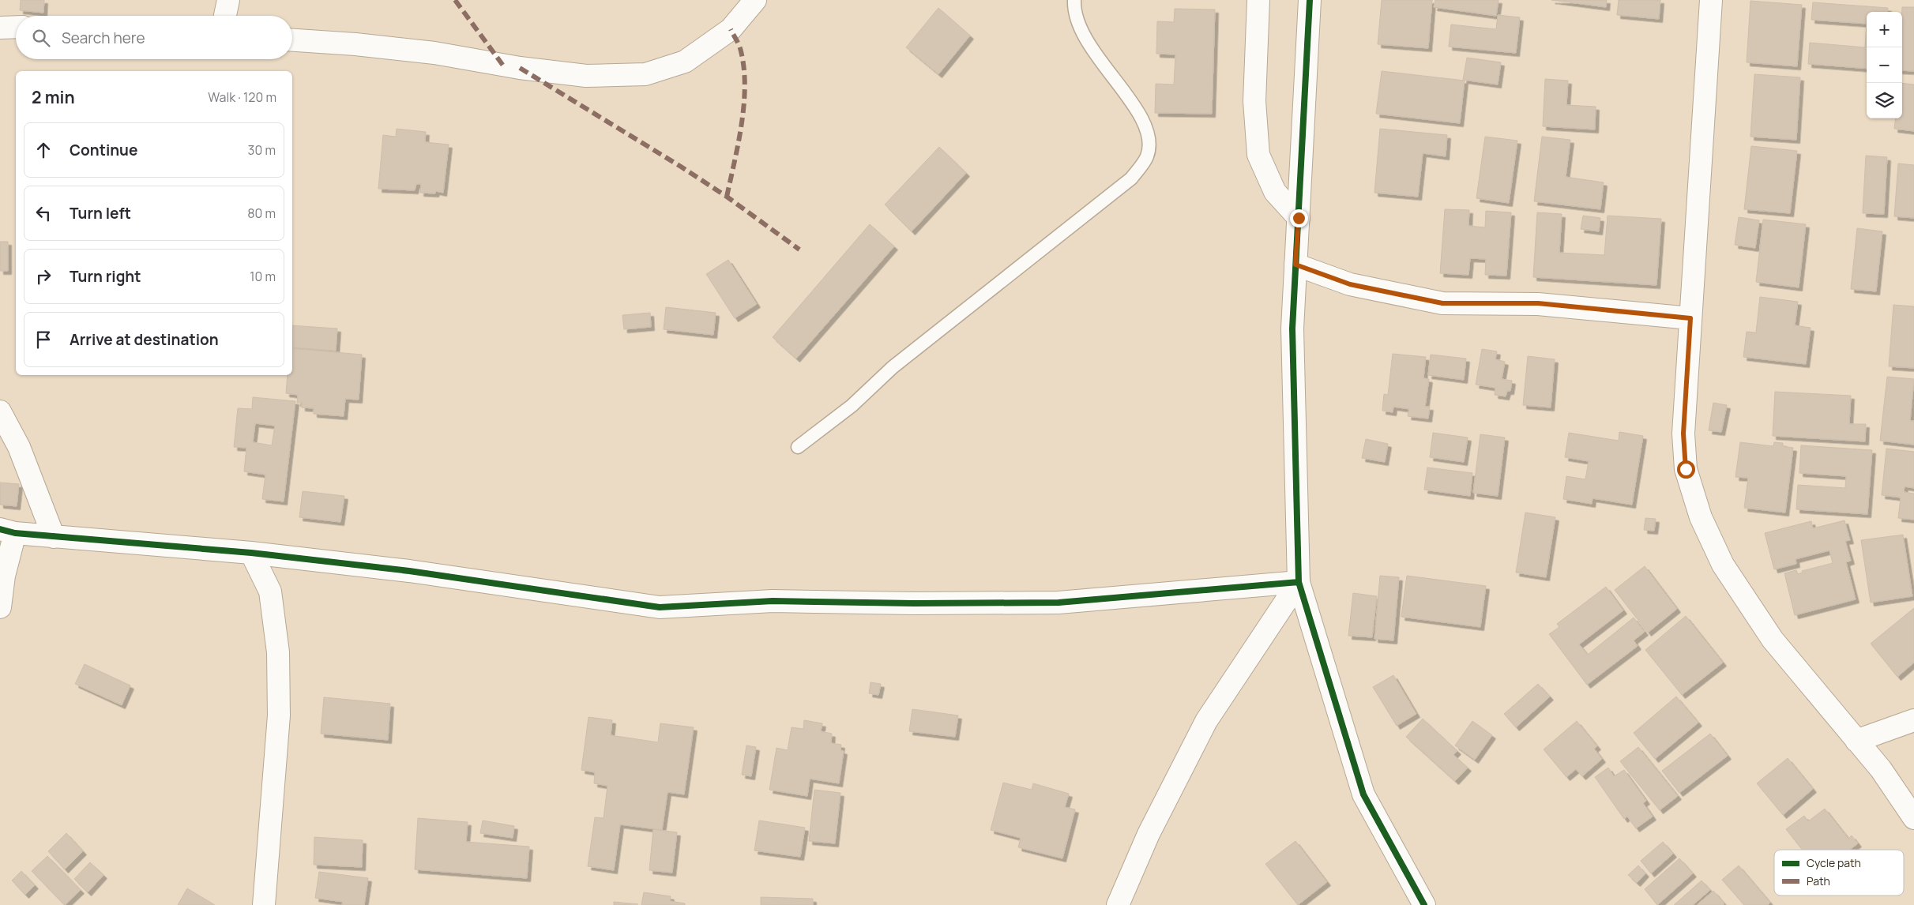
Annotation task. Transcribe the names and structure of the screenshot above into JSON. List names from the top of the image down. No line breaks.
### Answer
{"legend":["Cycle path","Path"],"page":{"map_buttons":["+","−"],"search":"Search here","heading":["2 min","Walk · 120 m"],"list":[["Continue","30 m"],["Turn left","80 m"],["Turn right","10 m"],"Arrive at destination"]}}
